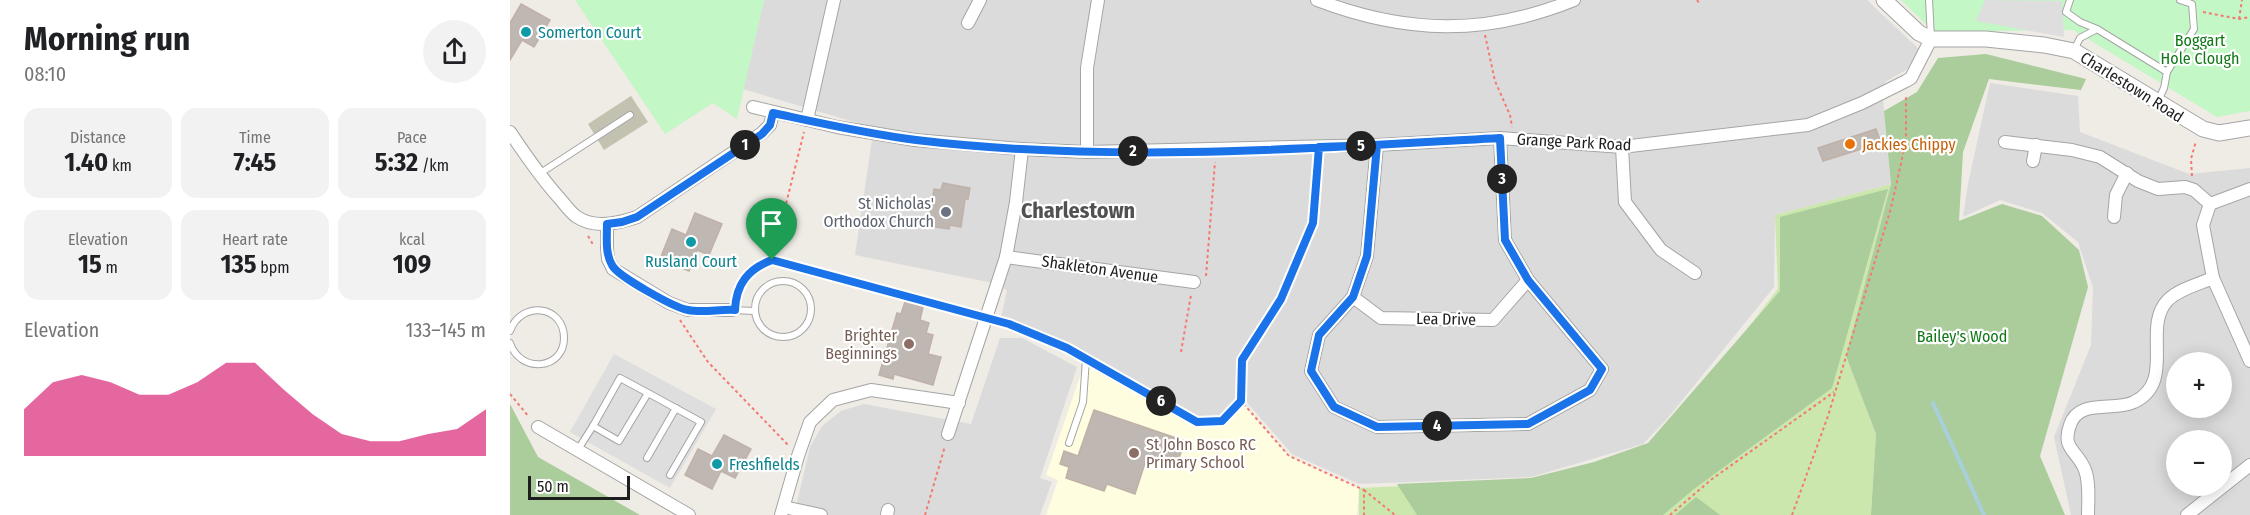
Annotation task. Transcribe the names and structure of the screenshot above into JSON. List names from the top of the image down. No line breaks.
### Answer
{"streets":{"street":["Charlestown Road","Grange Park Road","Shakleton Avenue","Lea Drive"]},"districts":["Charlestown"],"parks":["Boggart Hole Clough","Bailey's Wood"],"places":["Somerton Court","Jackies Chippy","St Nicholas' Orthodox Church","Rusland Court","Brighter Beginnings","St John Bosco RC Primary School","Freshfields"],"scale_bar":"50 m","page":{"heading":["Morning run","08:10"],"stats":[["Distance","1.40 km"],["Time","7:45"],["Pace","5:32 /km"],["Elevation","15 m"],["Heart rate","135 bpm"],["kcal","109"]],"pins":["1","5","2","3","6","4"],"chart":["Elevation","133–145 m"],"map_buttons":["+","−"],"scale":"50 m"}}
